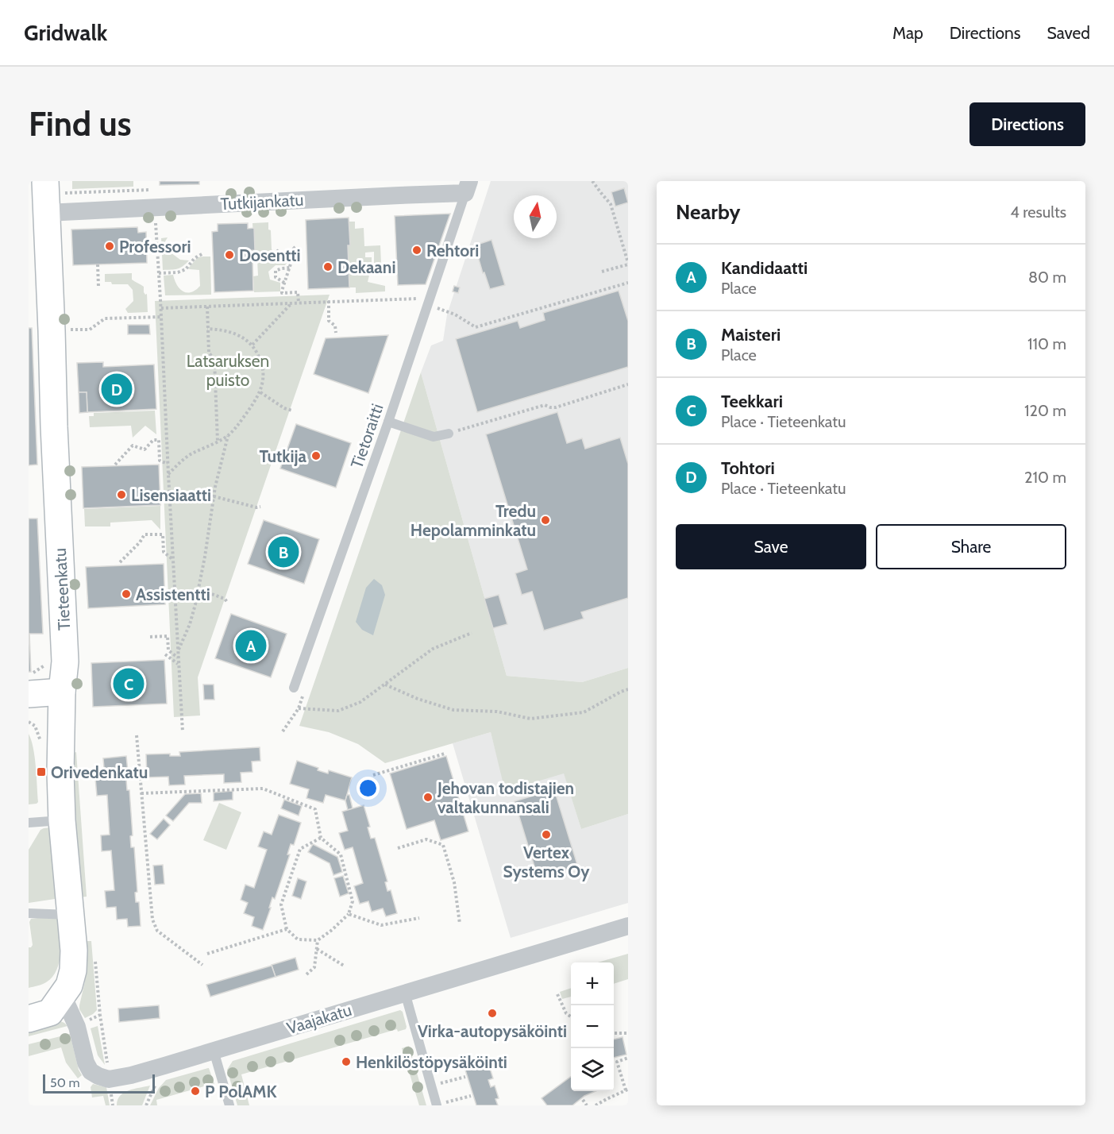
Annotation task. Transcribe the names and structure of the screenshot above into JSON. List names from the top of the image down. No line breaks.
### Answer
{"streets":{"street":["Tutkijankatu","Tieteenkatu","Vaajakatu"],"lane":["Tietoraitti"]},"crossings":[["Tutkijankatu","Tietoraitti"],["Tutkijankatu","Tieteenkatu"],["Tieteenkatu","Vaajakatu"]],"parks":["Latsaruksen puisto"],"places":{"other":["Professori","Rehtori","Dosentti","Dekaani","Tutkija","Lisensiaatti","Tredu Hepolamminkatu","Assistentti","Jehovan todistajien valtakunnansali","Vertex Systems Oy","Virka-autopysäköinti","Henkilöstöpysäköinti","P PolAMK"],"transit":["Orivedenkatu"]},"scale_bar":"50 m","north":"top","page":{"header":"Gridwalk","nav":["Map","Directions","Saved"],"buttons":["Directions",["Save","Share"]],"title":"Find us","heading":["Nearby","4 results"],"list":[{"mark":"A","name":"Kandidaatti","note":"Place","value":"80 m"},{"mark":"B","name":"Maisteri","note":"Place","value":"110 m"},{"mark":"C","name":"Teekkari","note":"Place · Tieteenkatu","value":"120 m"},{"mark":"D","name":"Tohtori","note":"Place · Tieteenkatu","value":"210 m"}],"pins":["D","B","A","C"],"map_buttons":["+","−"],"scale":"50 m"}}
